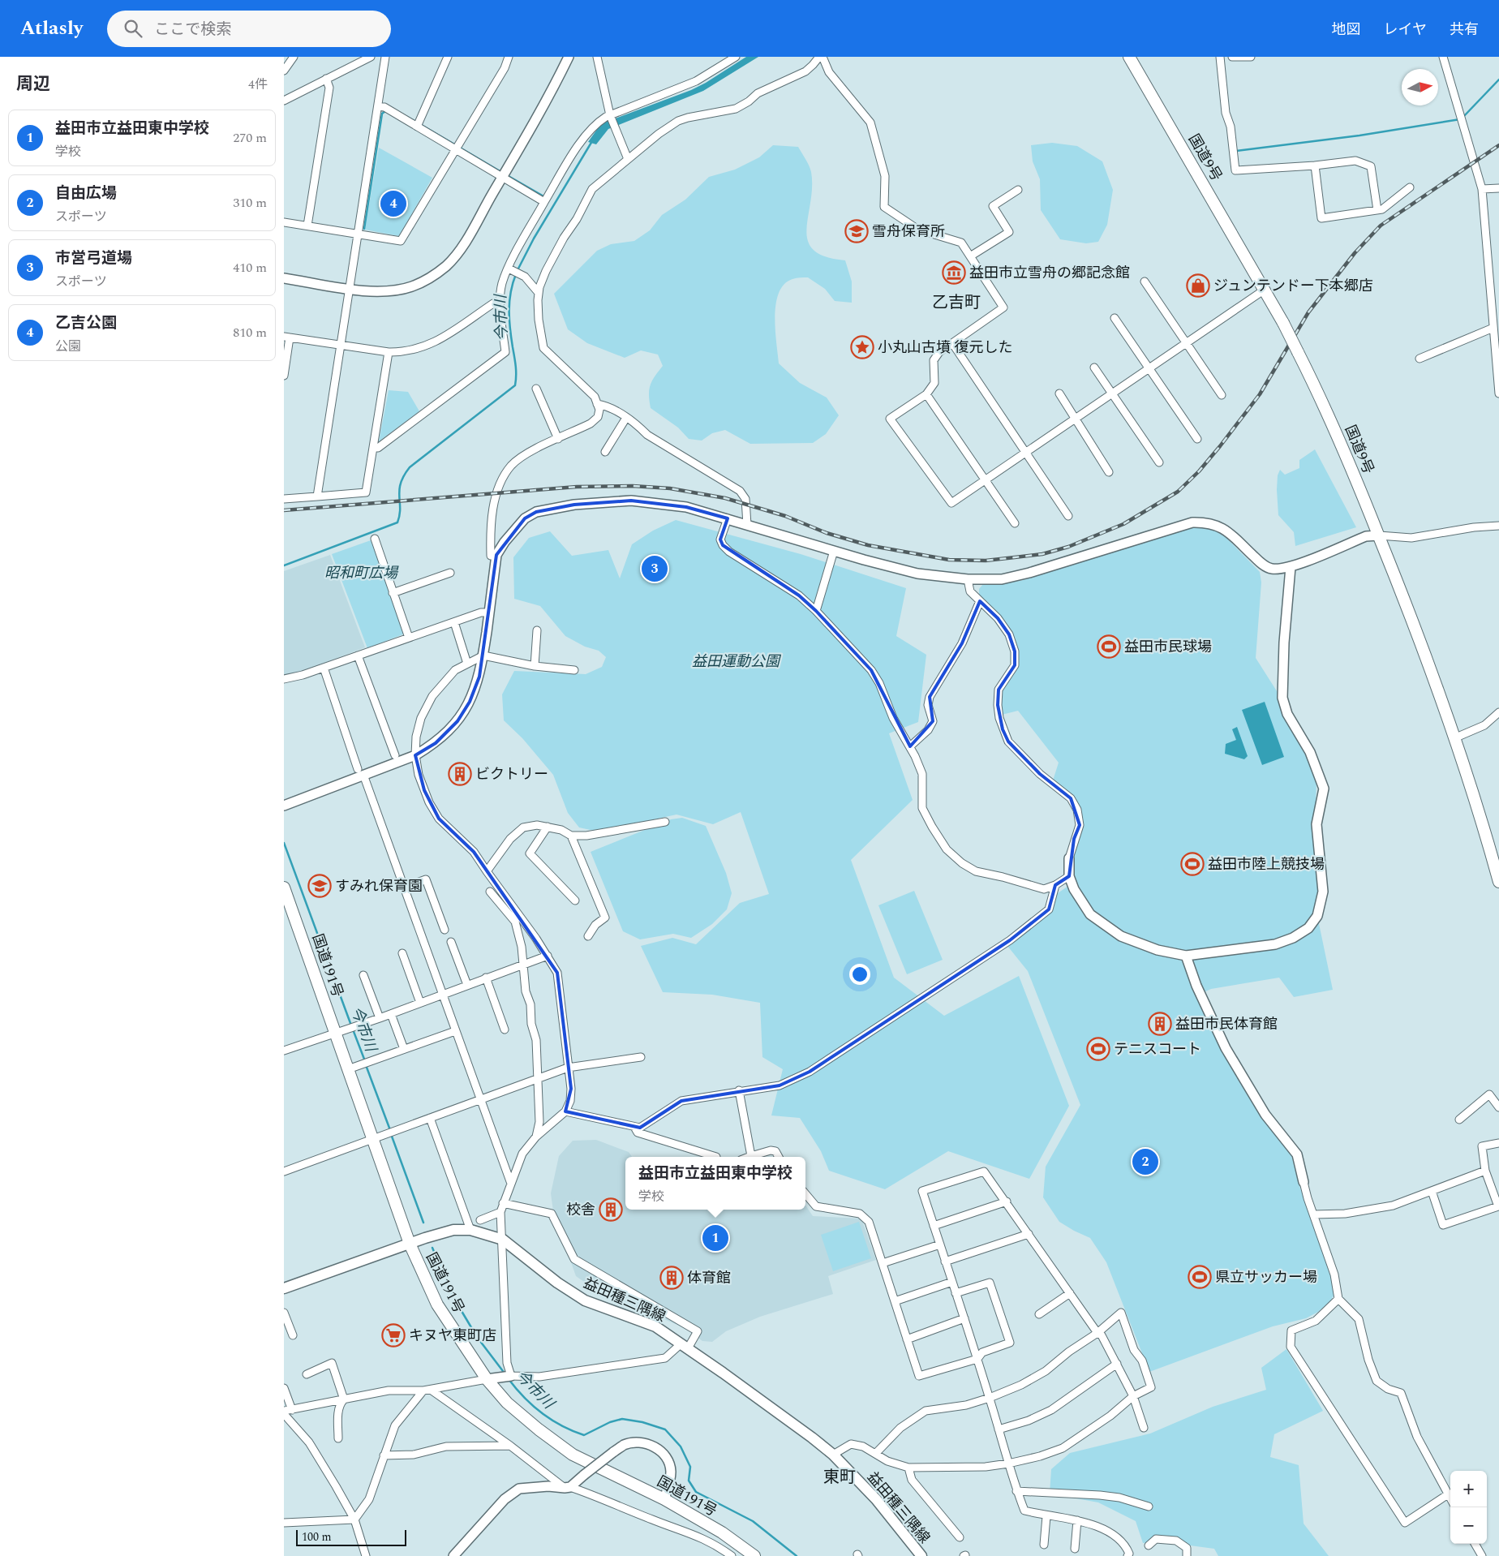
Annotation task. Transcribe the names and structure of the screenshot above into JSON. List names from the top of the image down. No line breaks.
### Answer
{"streets":{"highway":["国道9号","国道191号"],"main road":["益田種三隅線"]},"crossings":[["国道191号","益田種三隅線"]],"districts":["乙吉町","東町"],"water":["今市川"],"parks":["昭和町広場","益田運動公園"],"places":{"school or university":["雪舟保育所","すみれ保育園"],"museum":["益田市立雪舟の郷記念館"],"shop":["ジュンテンドー下本郷店"],"place":["小丸山古墳 復元した"],"sports":["益田市民球場","益田市陸上競技場","テニスコート","県立サッカー場"],"building":["ビクトリー","益田市民体育館","校舎","体育館"],"supermarket":["キヌヤ東町店"]},"scale_bar":"100 m","north":"right","page":{"header":"Atlasly","search":"ここで検索","nav":["地図","レイヤ","共有"],"heading":["周辺","4件"],"list":[{"mark":"1","name":"益田市立益田東中学校","note":"学校","value":"270 m"},{"mark":"2","name":"自由広場","note":"スポーツ","value":"310 m"},{"mark":"3","name":"市営弓道場","note":"スポーツ","value":"410 m"},{"mark":"4","name":"乙吉公園","note":"公園","value":"810 m"}],"pins":["4","3","2","1"],"popup":["益田市立益田東中学校","学校"],"map_buttons":["+","−"],"scale":"100 m"}}
